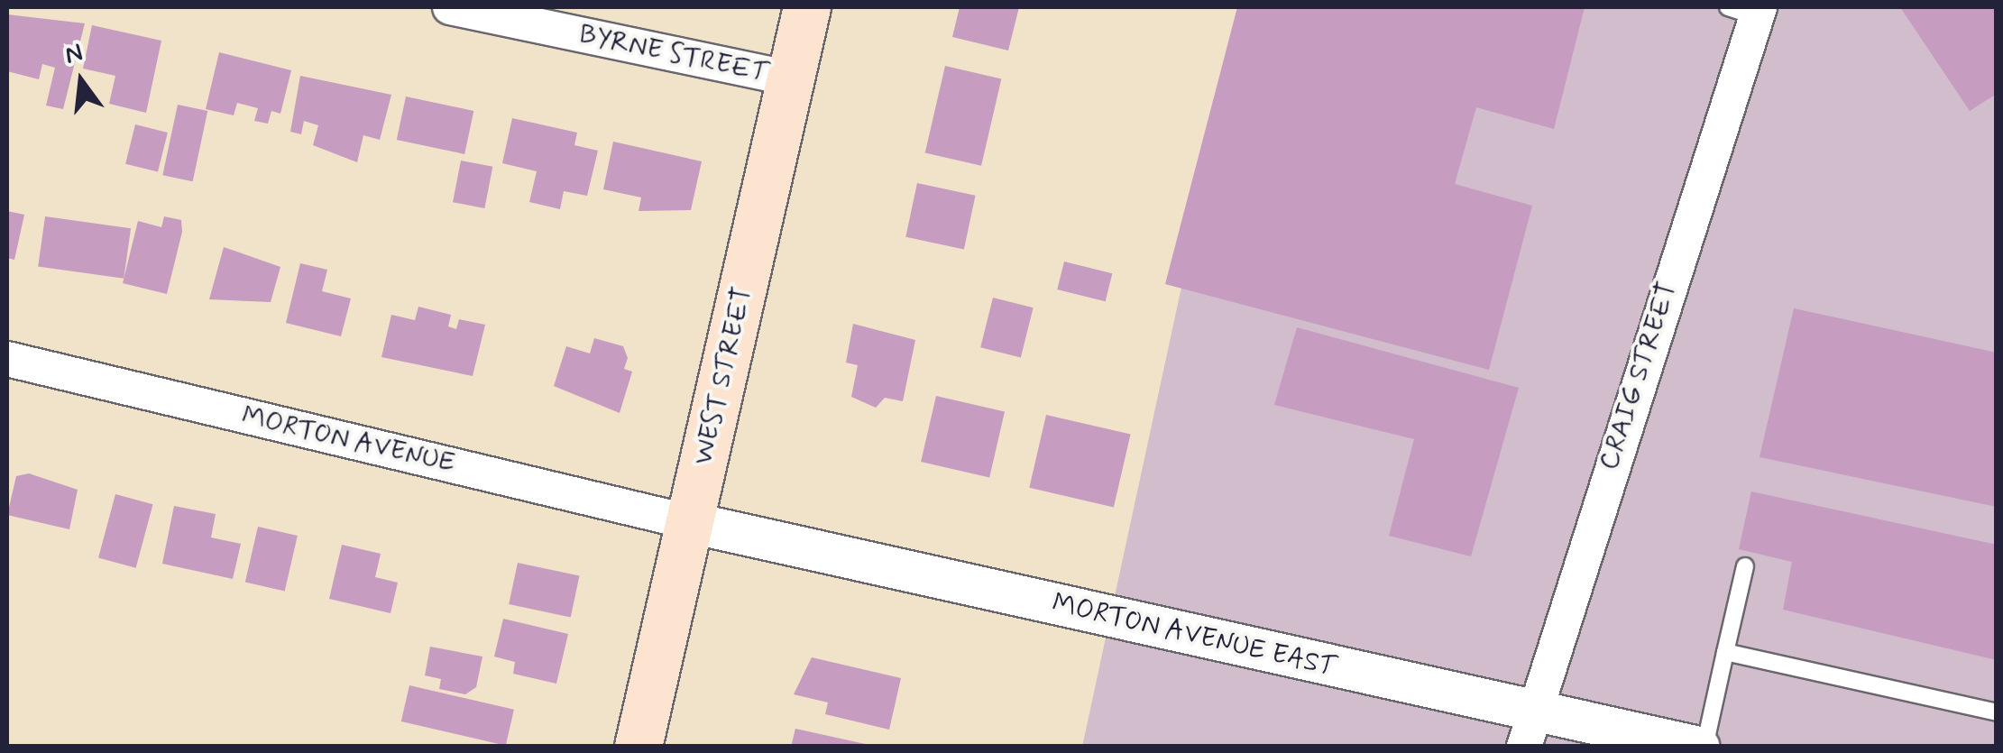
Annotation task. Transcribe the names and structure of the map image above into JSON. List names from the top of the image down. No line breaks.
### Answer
{"streets":{"main road":["WEST STREET"],"street":["BYRNE STREET","CRAIG STREET","MORTON AVENUE","MORTON AVENUE EAST"]},"crossings":[["BYRNE STREET","WEST STREET"],["WEST STREET","MORTON AVENUE"],["WEST STREET","MORTON AVENUE EAST"],["CRAIG STREET","MORTON AVENUE EAST"],["MORTON AVENUE","MORTON AVENUE EAST"]],"north":"top"}
